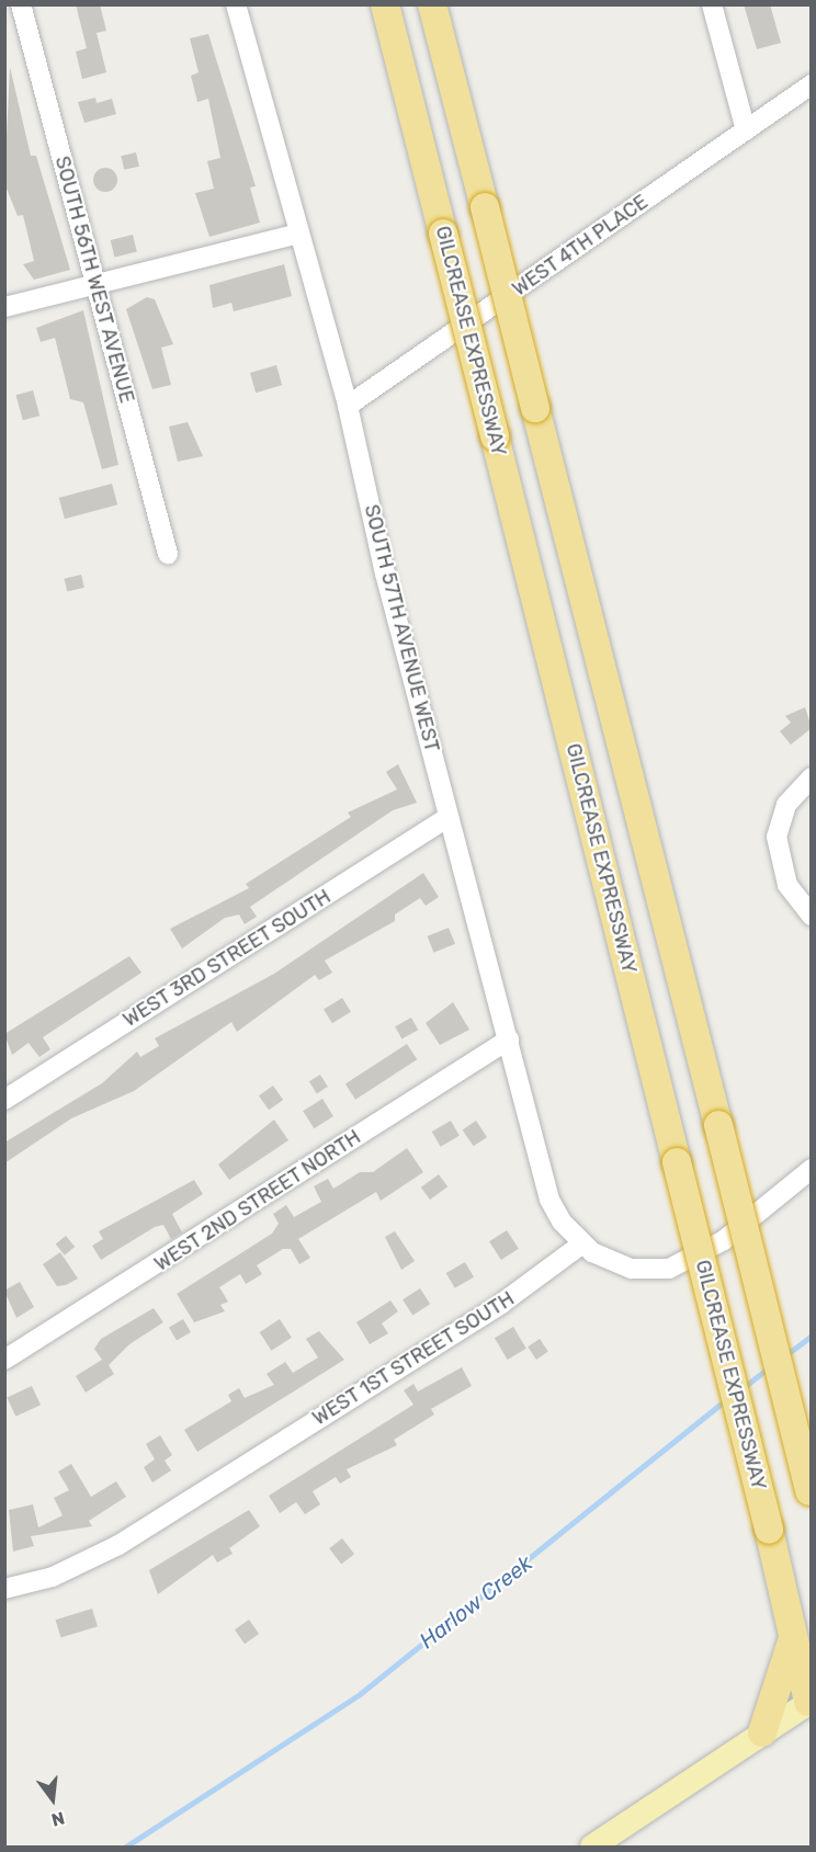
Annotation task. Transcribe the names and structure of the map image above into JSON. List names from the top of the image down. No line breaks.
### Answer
{"streets":{"highway":["GILCREASE EXPRESSWAY"],"street":["WEST 4TH PLACE","SOUTH 56TH WEST AVENUE","SOUTH 57TH AVENUE WEST","WEST 3RD STREET SOUTH","WEST 2ND STREET NORTH","WEST 1ST STREET SOUTH"]},"crossings":[["WEST 4TH PLACE","SOUTH 57TH AVENUE WEST"],["SOUTH 57TH AVENUE WEST","WEST 3RD STREET SOUTH"],["SOUTH 57TH AVENUE WEST","WEST 2ND STREET NORTH"],["SOUTH 57TH AVENUE WEST","WEST 1ST STREET SOUTH"]],"water":["Harlow Creek"],"north":"bottom"}
